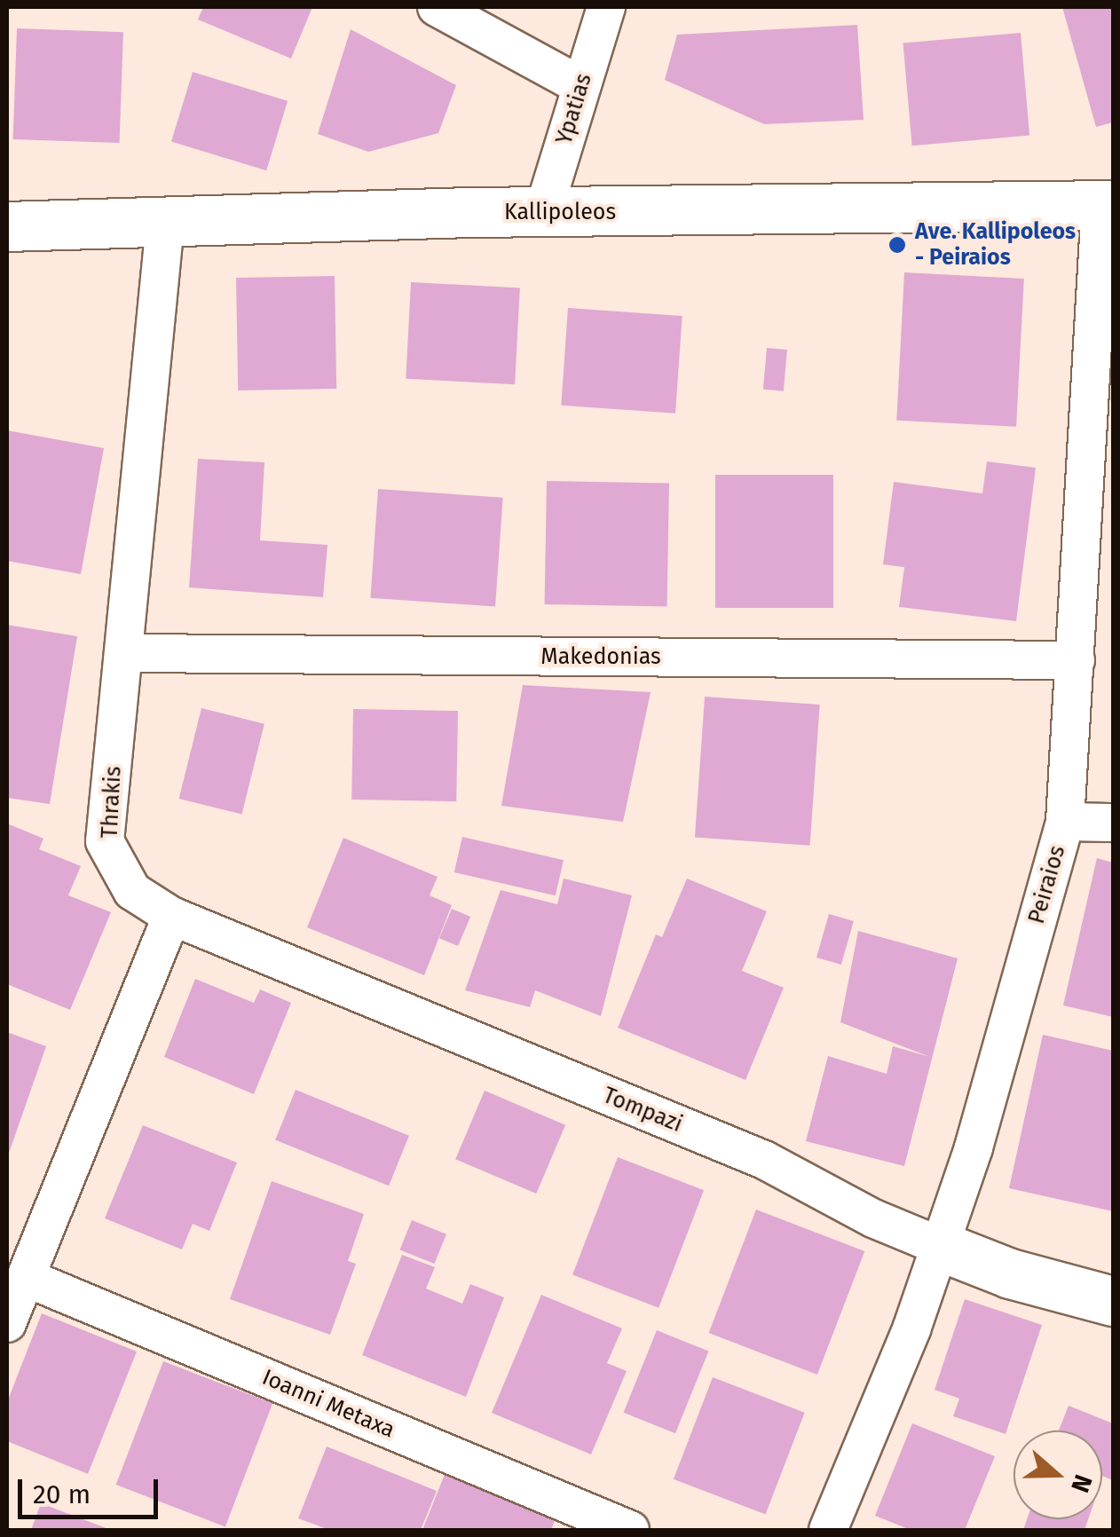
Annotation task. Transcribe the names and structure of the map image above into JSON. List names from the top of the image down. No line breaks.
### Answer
{"streets":{"main road":["Kallipoleos","Tompazi"],"street":["Ypatias","Makedonias","Thrakis","Peiraios","Ioanni Metaxa"]},"crossings":[["Ypatias","Kallipoleos"],["Kallipoleos","Thrakis"],["Kallipoleos","Peiraios"],["Makedonias","Thrakis"],["Makedonias","Peiraios"],["Thrakis","Tompazi"],["Peiraios","Tompazi"]],"places":["Ave. Kallipoleos - Peiraios"],"scale_bar":"20 m","north":"right"}
